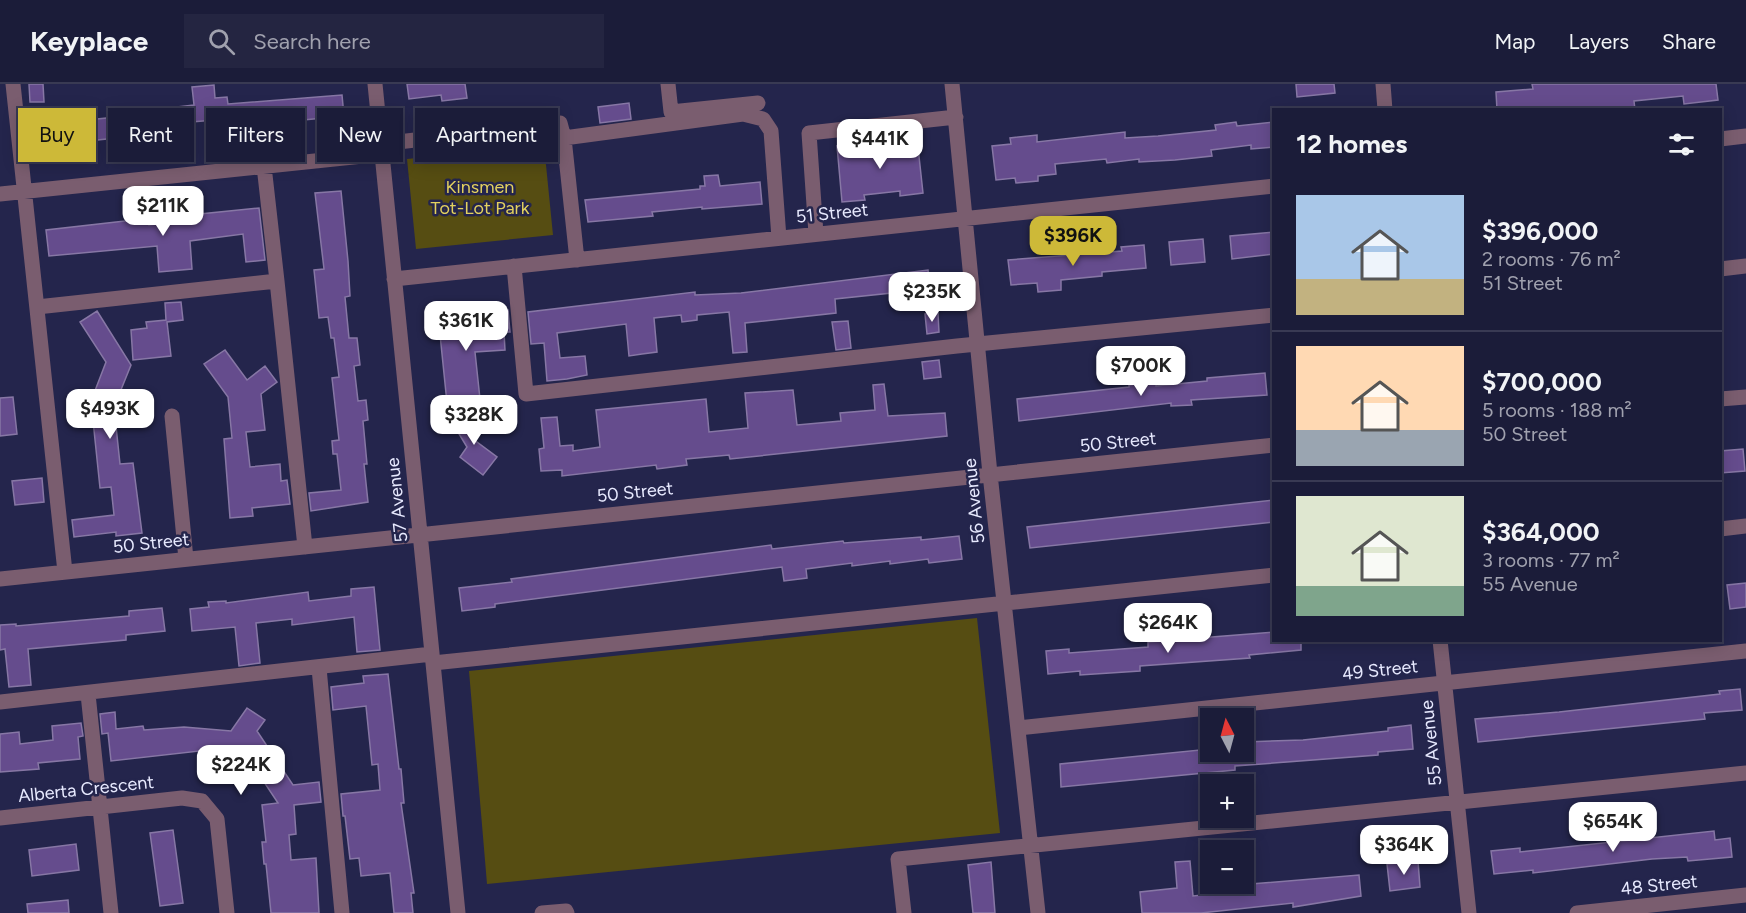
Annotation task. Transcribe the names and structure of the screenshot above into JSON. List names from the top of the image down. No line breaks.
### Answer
{"streets":{"street":["51 Street","50 Street","57 Avenue","56 Avenue","49 Street","55 Avenue","Alberta Crescent","48 Street"]},"crossings":[["51 Street","57 Avenue"],["51 Street","56 Avenue"],["50 Street","57 Avenue"],["50 Street","56 Avenue"],["56 Avenue","49 Street"],["49 Street","55 Avenue"]],"parks":["Kinsmen Tot-Lot Park"],"north":"top","page":{"header":"Keyplace","search":"Search here","nav":["Map","Layers","Share"],"chip":["Buy","Rent","Filters","New","Apartment"],"heading":"12 homes","price":["$441K","$211K","$396K","$235K","$361K","$700K","$493K","$328K","$264K","$224K","$654K","$364K"],"list":[{"name":"$396,000","note":"2 rooms · 76 m² · 51 Street"},{"name":"$700,000","note":"5 rooms · 188 m² · 50 Street"},{"name":"$364,000","note":"3 rooms · 77 m² · 55 Avenue"}],"map_buttons":["+","−"]}}
